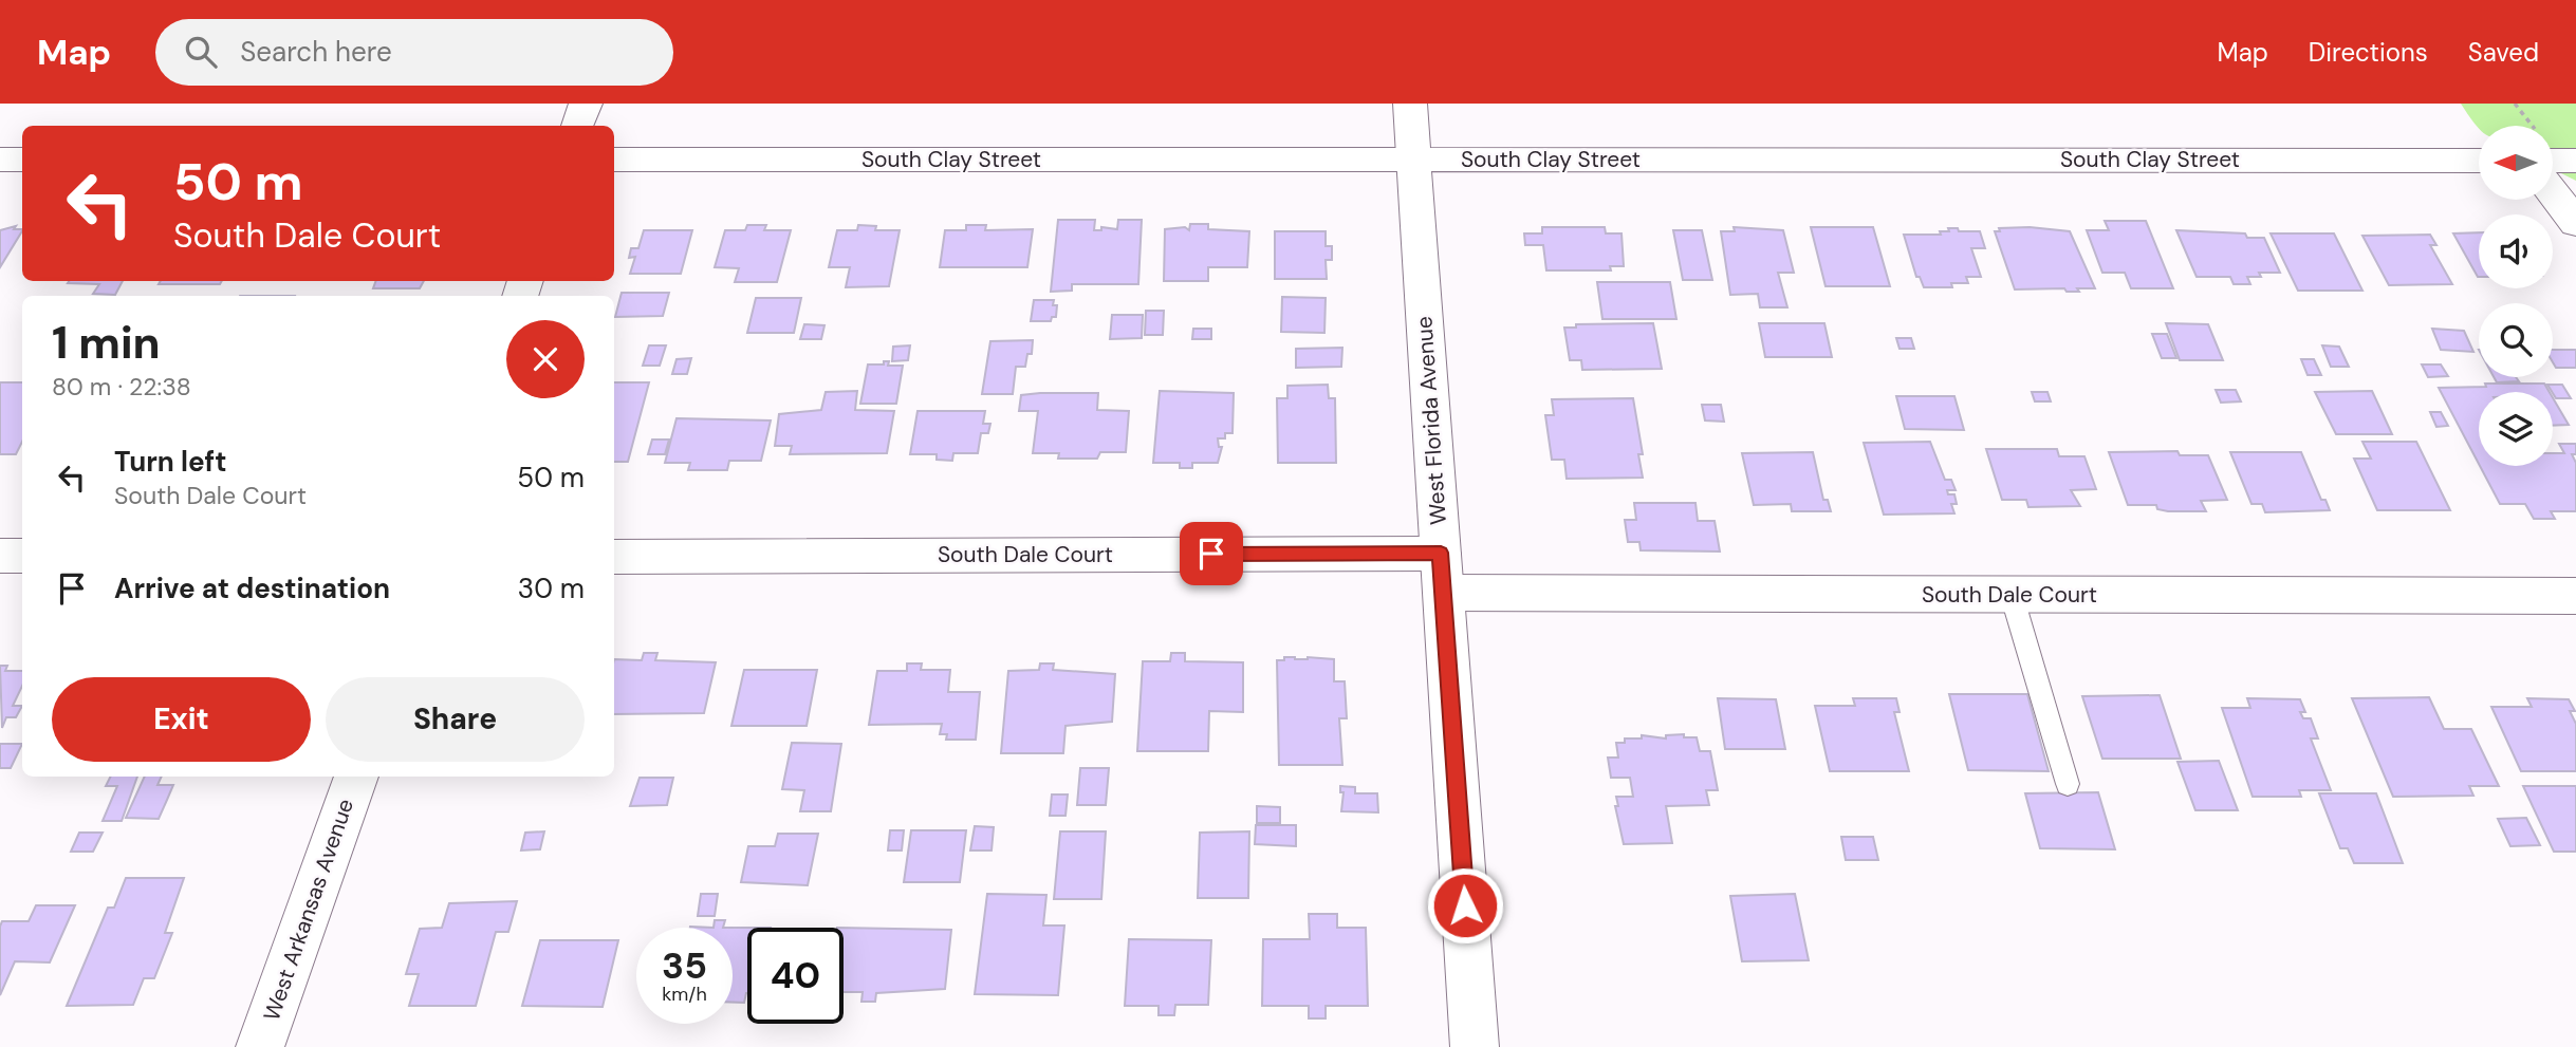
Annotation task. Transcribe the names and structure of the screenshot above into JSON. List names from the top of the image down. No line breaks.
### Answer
{"streets":{"street":["South Clay Street","West Florida Avenue","South Dale Court","West Arkansas Avenue"]},"crossings":[["South Clay Street","West Florida Avenue"],["West Florida Avenue","South Dale Court"]],"north":"left","page":{"header":"Map","search":"Search here","nav":["Map","Directions","Saved"],"turn":["50 m","South Dale Court"],"heading":["1 min","80 m · 22:38"],"list":[{"name":"Turn left","note":"South Dale Court","value":"50 m"},{"name":"Arrive at destination","value":"30 m"}],"buttons":["Exit","Share"],"speed":"35 km/h","limit":"40"}}
